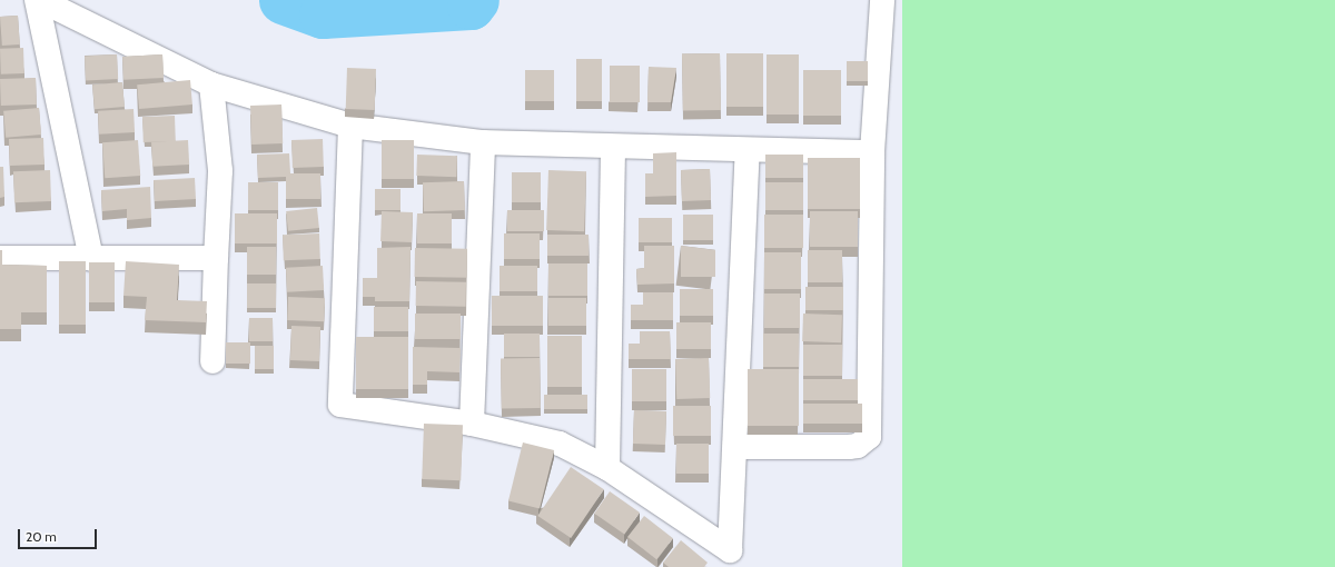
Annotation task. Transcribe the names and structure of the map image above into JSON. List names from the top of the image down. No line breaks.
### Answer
{"scale_bar":"20 m"}
